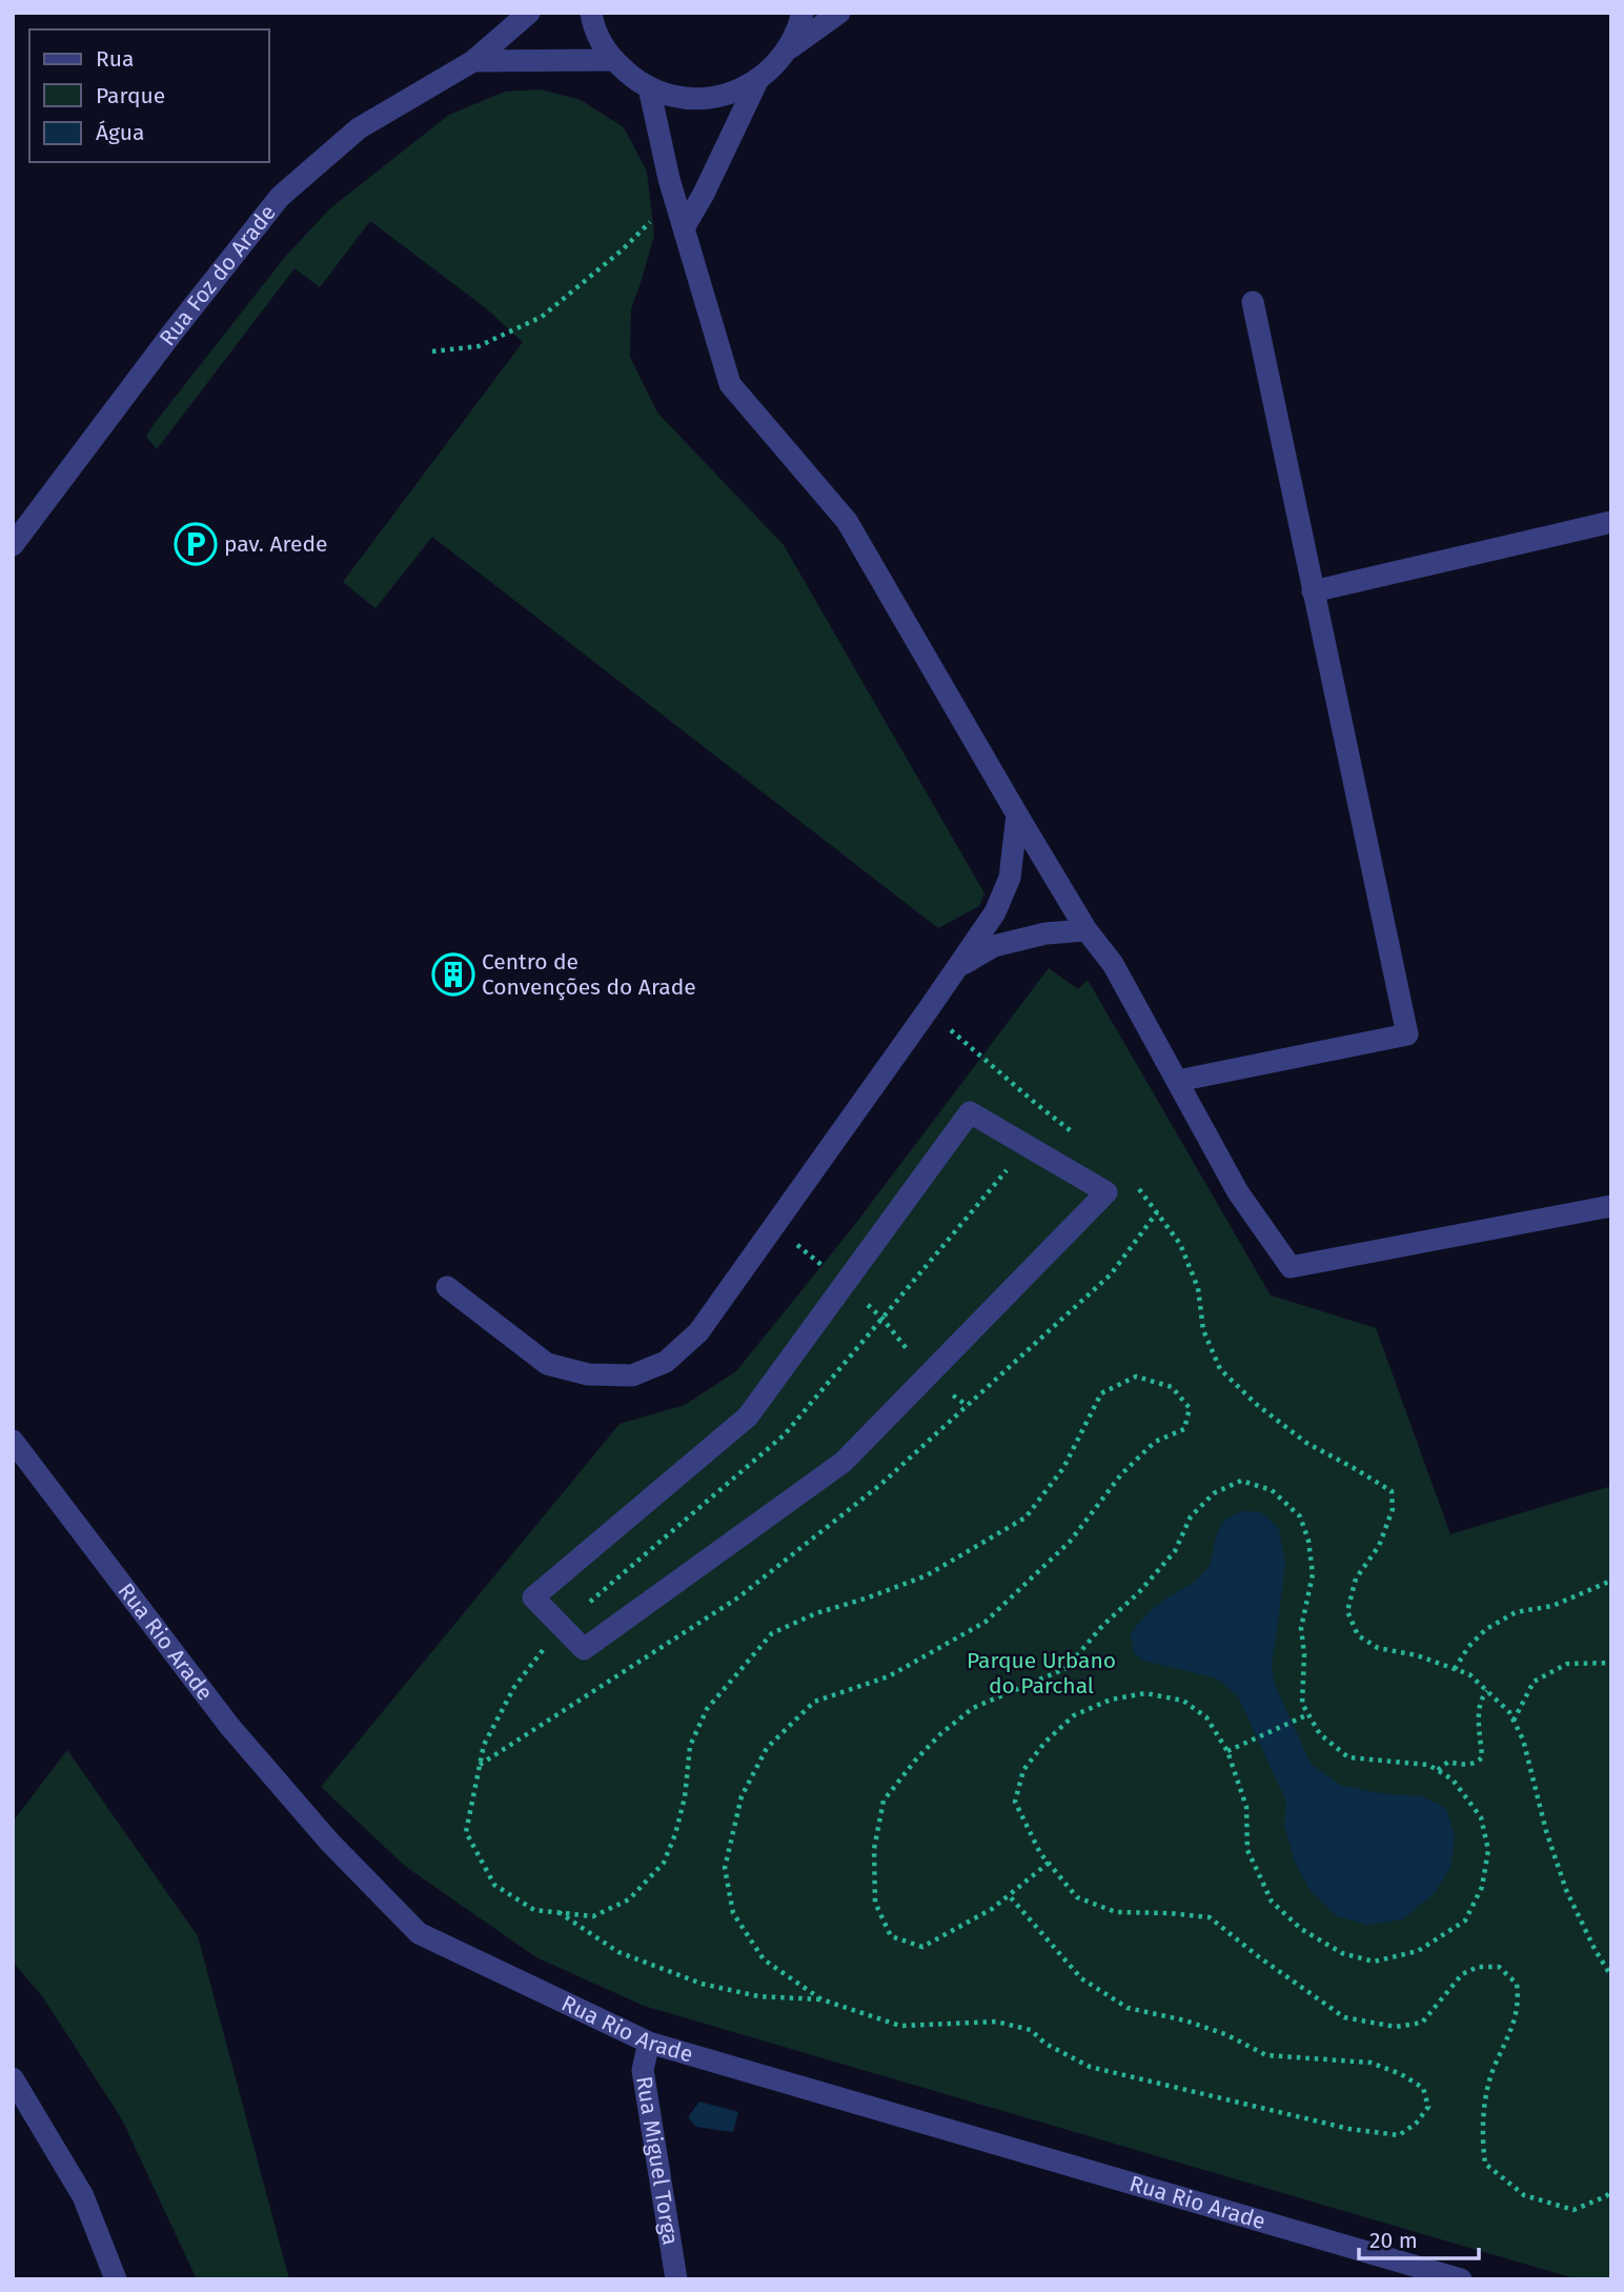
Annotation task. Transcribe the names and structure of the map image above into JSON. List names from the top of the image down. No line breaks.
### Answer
{"streets":{"street":["Rua Foz do Arade","Rua Rio Arade","Rua Miguel Torga"]},"crossings":[["Rua Rio Arade","Rua Miguel Torga"]],"parks":["Parque Urbano do Parchal"],"places":{"parking":["pav. Arede"],"building":["Centro de Convenções do Arade"]},"legend":["Rua","Parque","Água"],"scale_bar":"20 m"}
